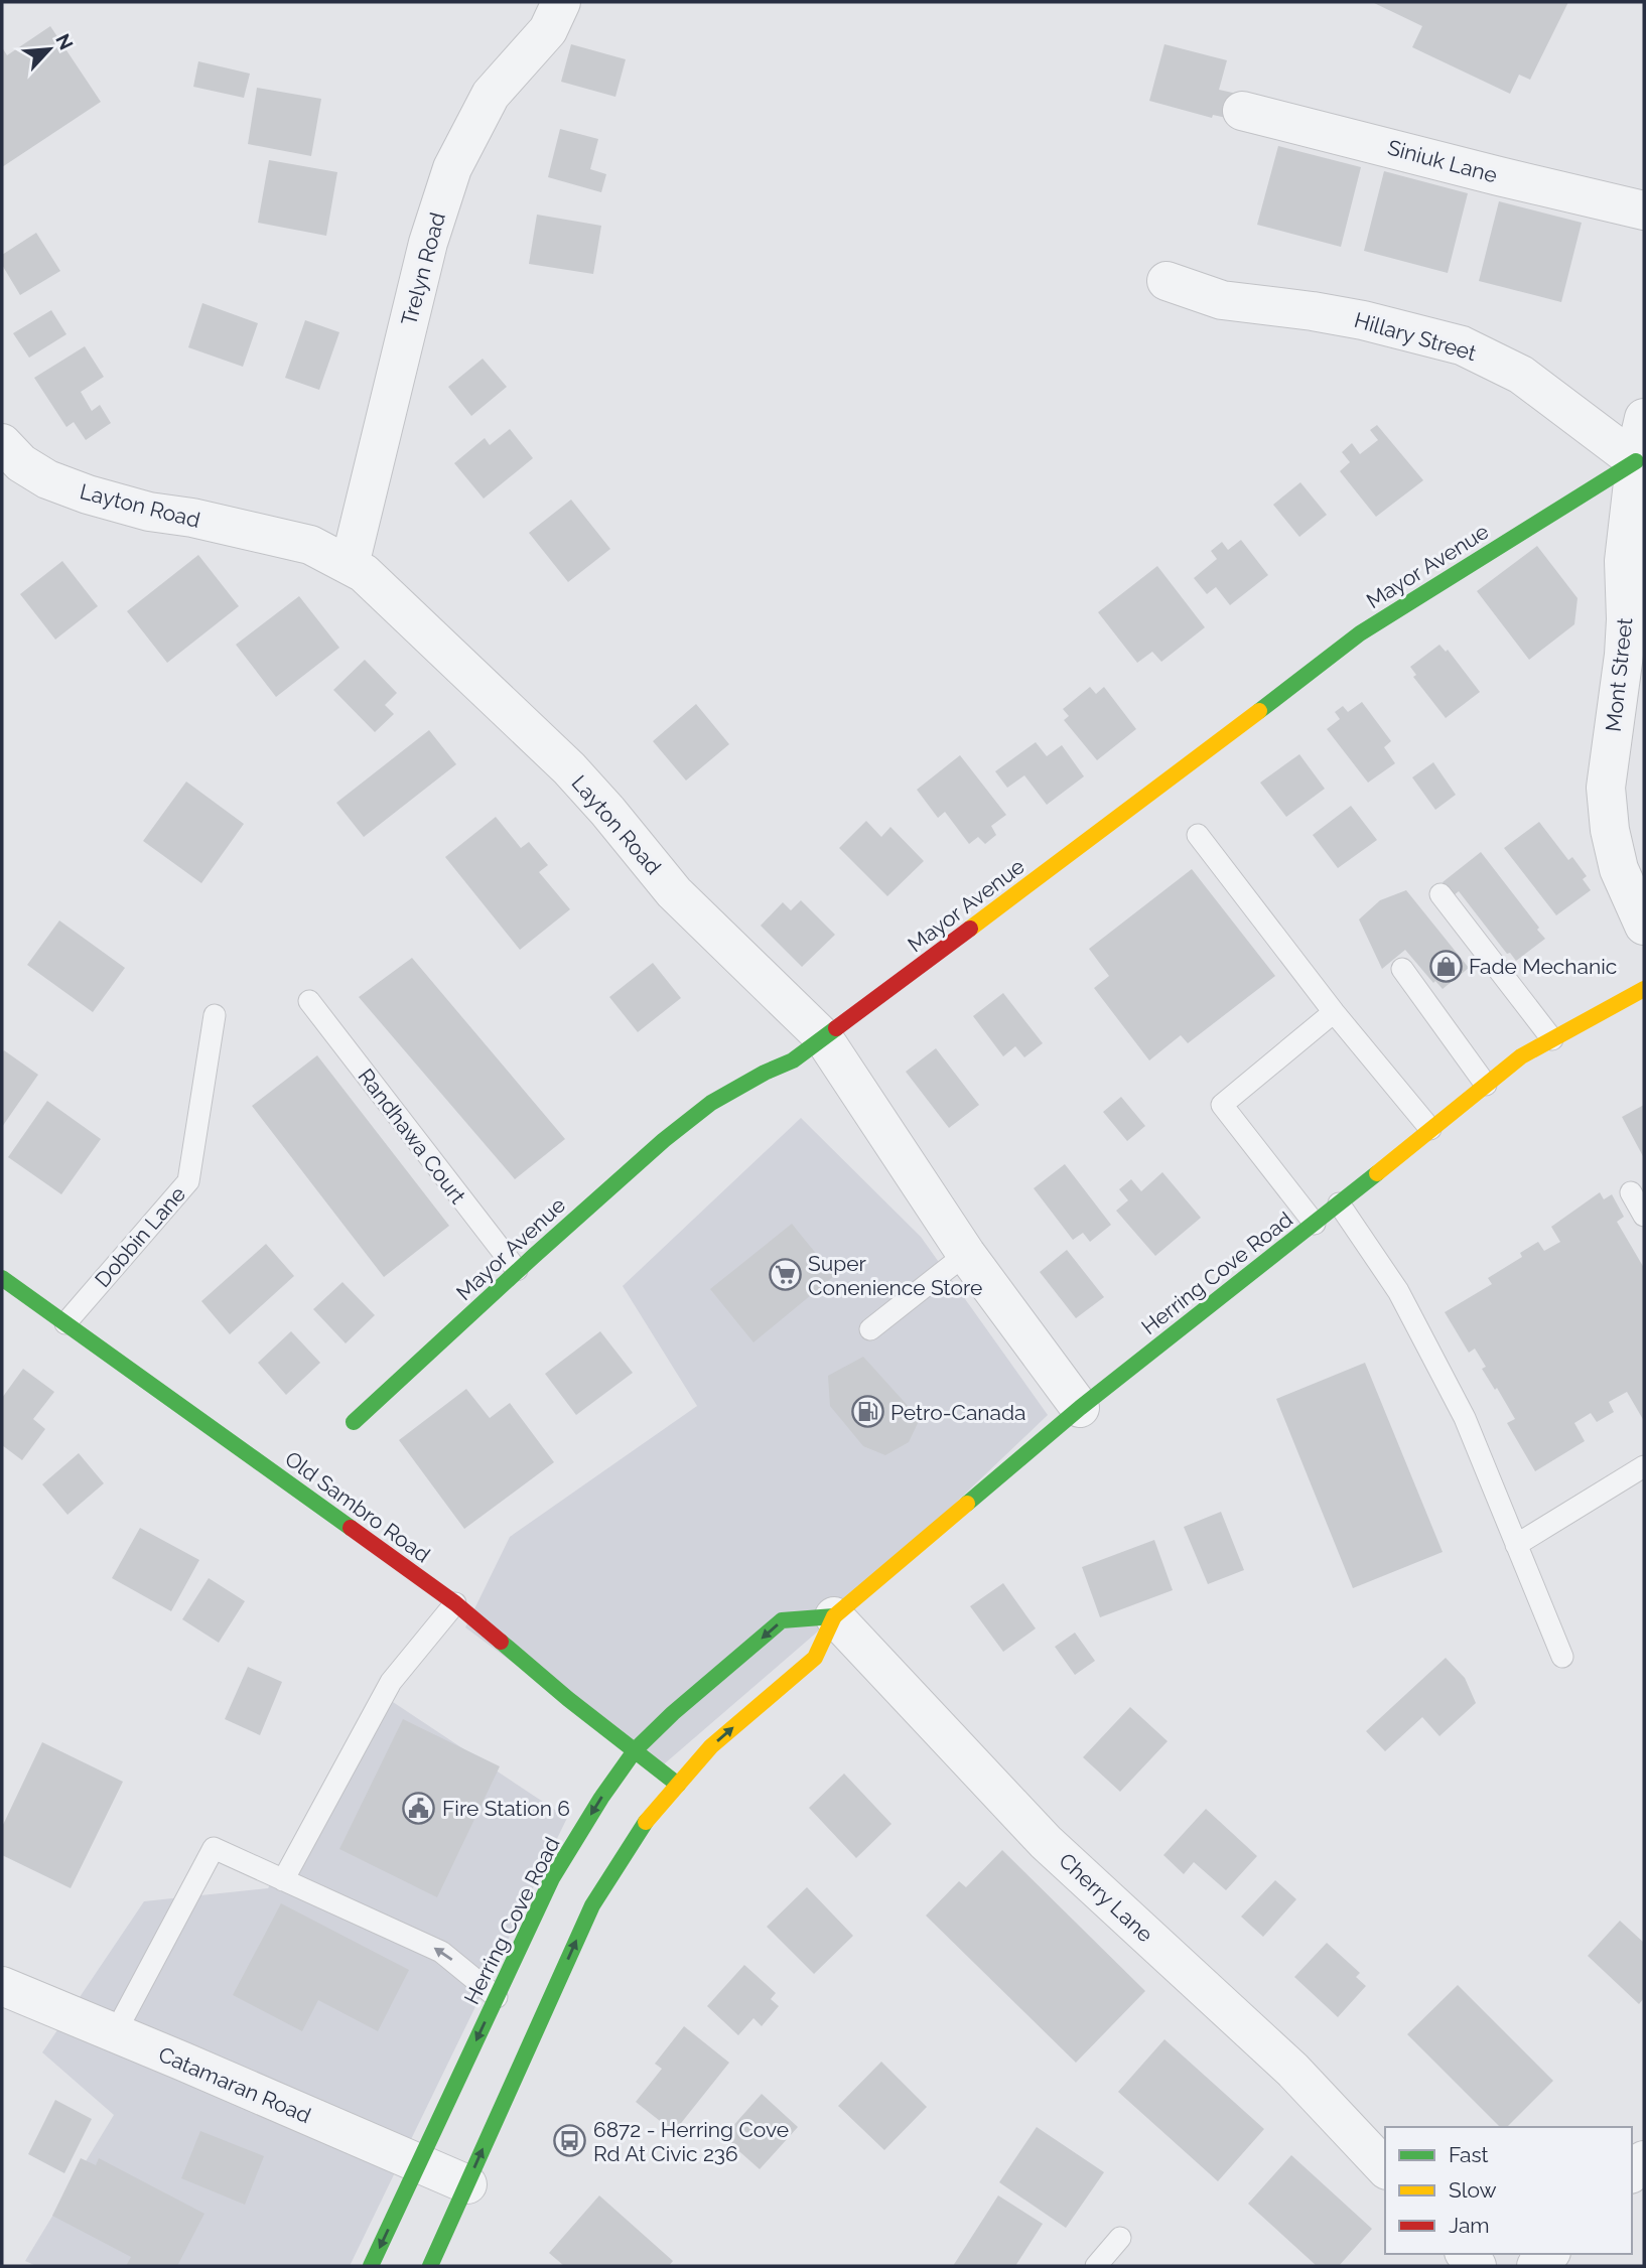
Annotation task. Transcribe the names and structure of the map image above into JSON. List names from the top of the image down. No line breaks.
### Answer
{"streets":{"main road":["Mayor Avenue","Herring Cove Road","Old Sambro Road"],"street":["Siniuk Lane","Trelyn Road","Hillary Street","Layton Road","Mont Street","Cherry Lane","Catamaran Road"],"lane":["Randhawa Court","Dobbin Lane"]},"crossings":[["Trelyn Road","Layton Road"],["Hillary Street","Mayor Avenue"],["Hillary Street","Mont Street"],["Layton Road","Mayor Avenue"],["Layton Road","Herring Cove Road"],["Mayor Avenue","Mont Street"],["Mayor Avenue","Randhawa Court"],["Dobbin Lane","Old Sambro Road"],["Herring Cove Road","Old Sambro Road"],["Herring Cove Road","Cherry Lane"],["Herring Cove Road","Catamaran Road"]],"places":{"shop":["Fade Mechanic"],"supermarket":["Super Conenience Store"],"fuel station":["Petro-Canada"],"public building":["Fire Station 6"],"bus stop":["6872 - Herring Cove Rd At Civic 236"]},"legend":["Fast","Slow","Jam"],"north":"top right"}
